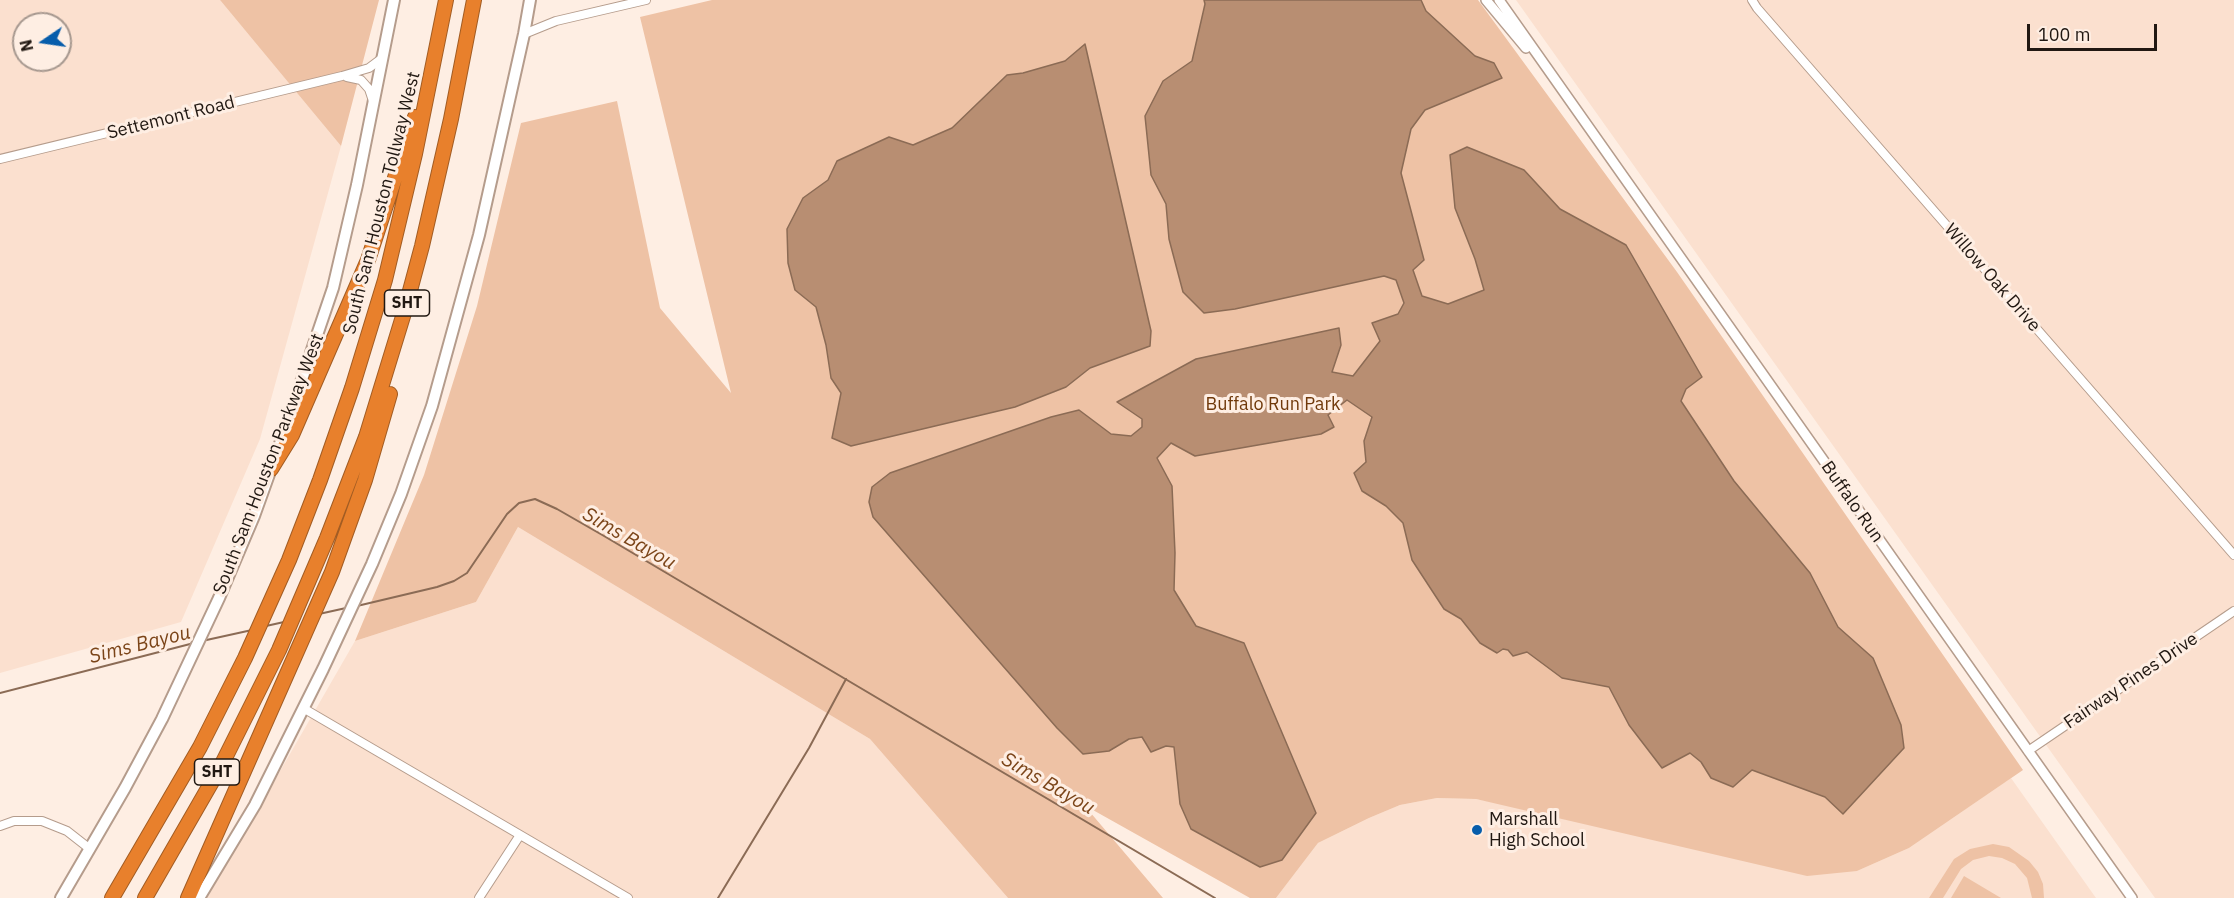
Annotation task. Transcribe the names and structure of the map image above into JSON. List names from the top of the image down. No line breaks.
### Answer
{"streets":{"highway":["South Sam Houston Tollway West","SHT"],"main road":["South Sam Houston Parkway West"],"street":["Settemont Road","Willow Oak Drive","Buffalo Run","Fairway Pines Drive"]},"crossings":[["Settemont Road","South Sam Houston Parkway West"],["Buffalo Run","Fairway Pines Drive"]],"water":["Sims Bayou"],"parks":["Buffalo Run Park"],"places":["Marshall High School"],"scale_bar":"100 m","north":"left"}
